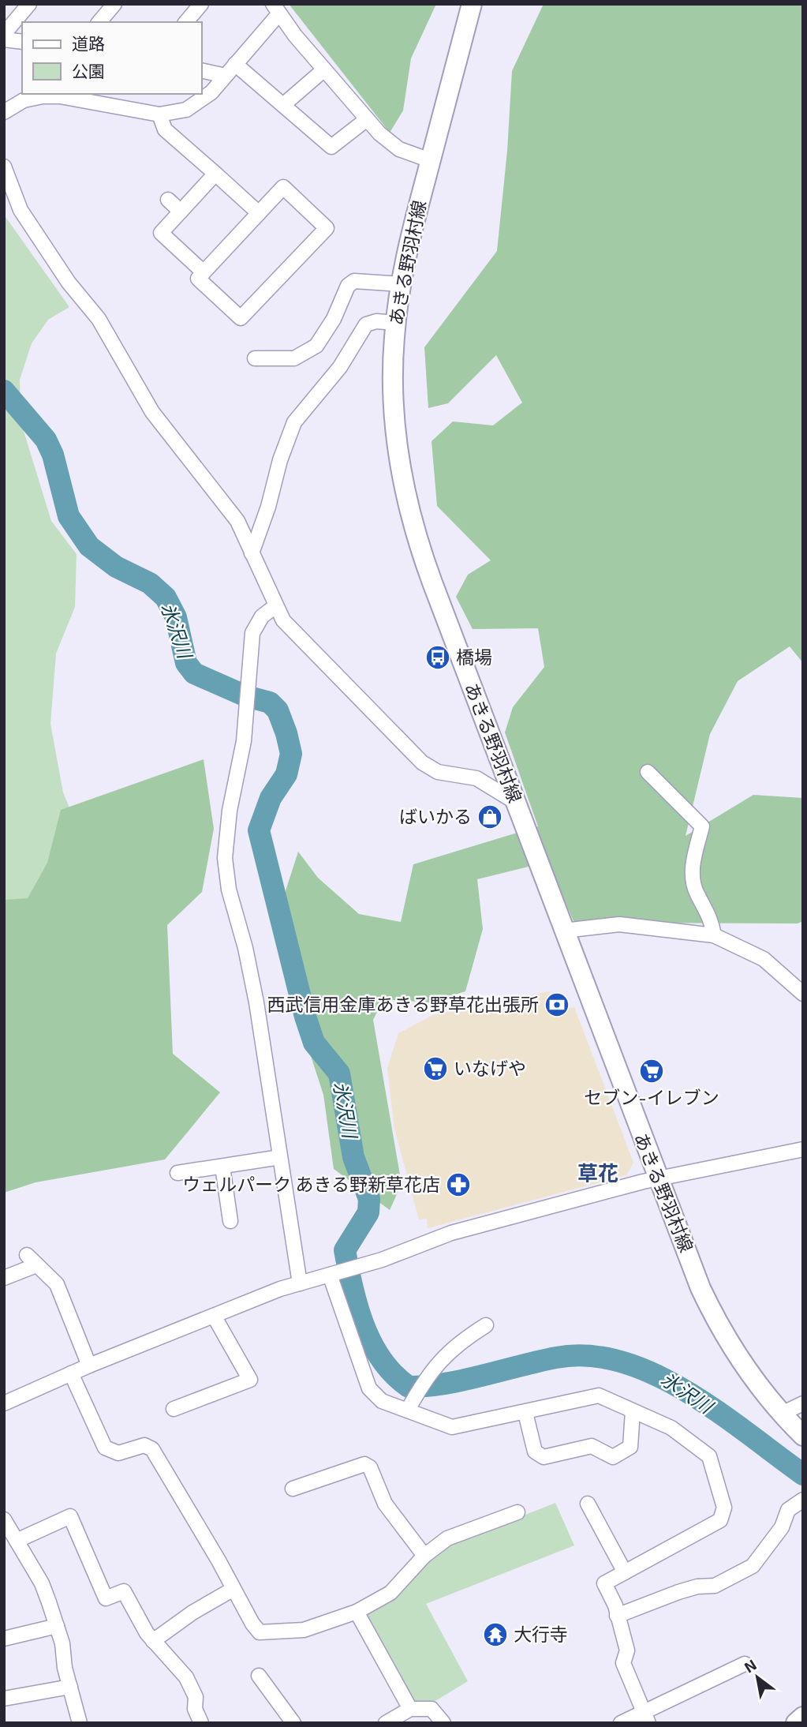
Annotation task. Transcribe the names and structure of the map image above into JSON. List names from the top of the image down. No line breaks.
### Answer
{"streets":{"main road":["あきる野羽村線"]},"districts":["草花"],"water":["氷沢川"],"places":{"bus stop":["橋場"],"shop":["ばいかる"],"bank":["西武信用金庫あきる野草花出張所"],"supermarket":["いなげや","セブン-イレブン"],"pharmacy":["ウェルパーク あきる野新草花店"],"temple":["大行寺"]},"legend":["道路","公園"],"north":"top left"}
